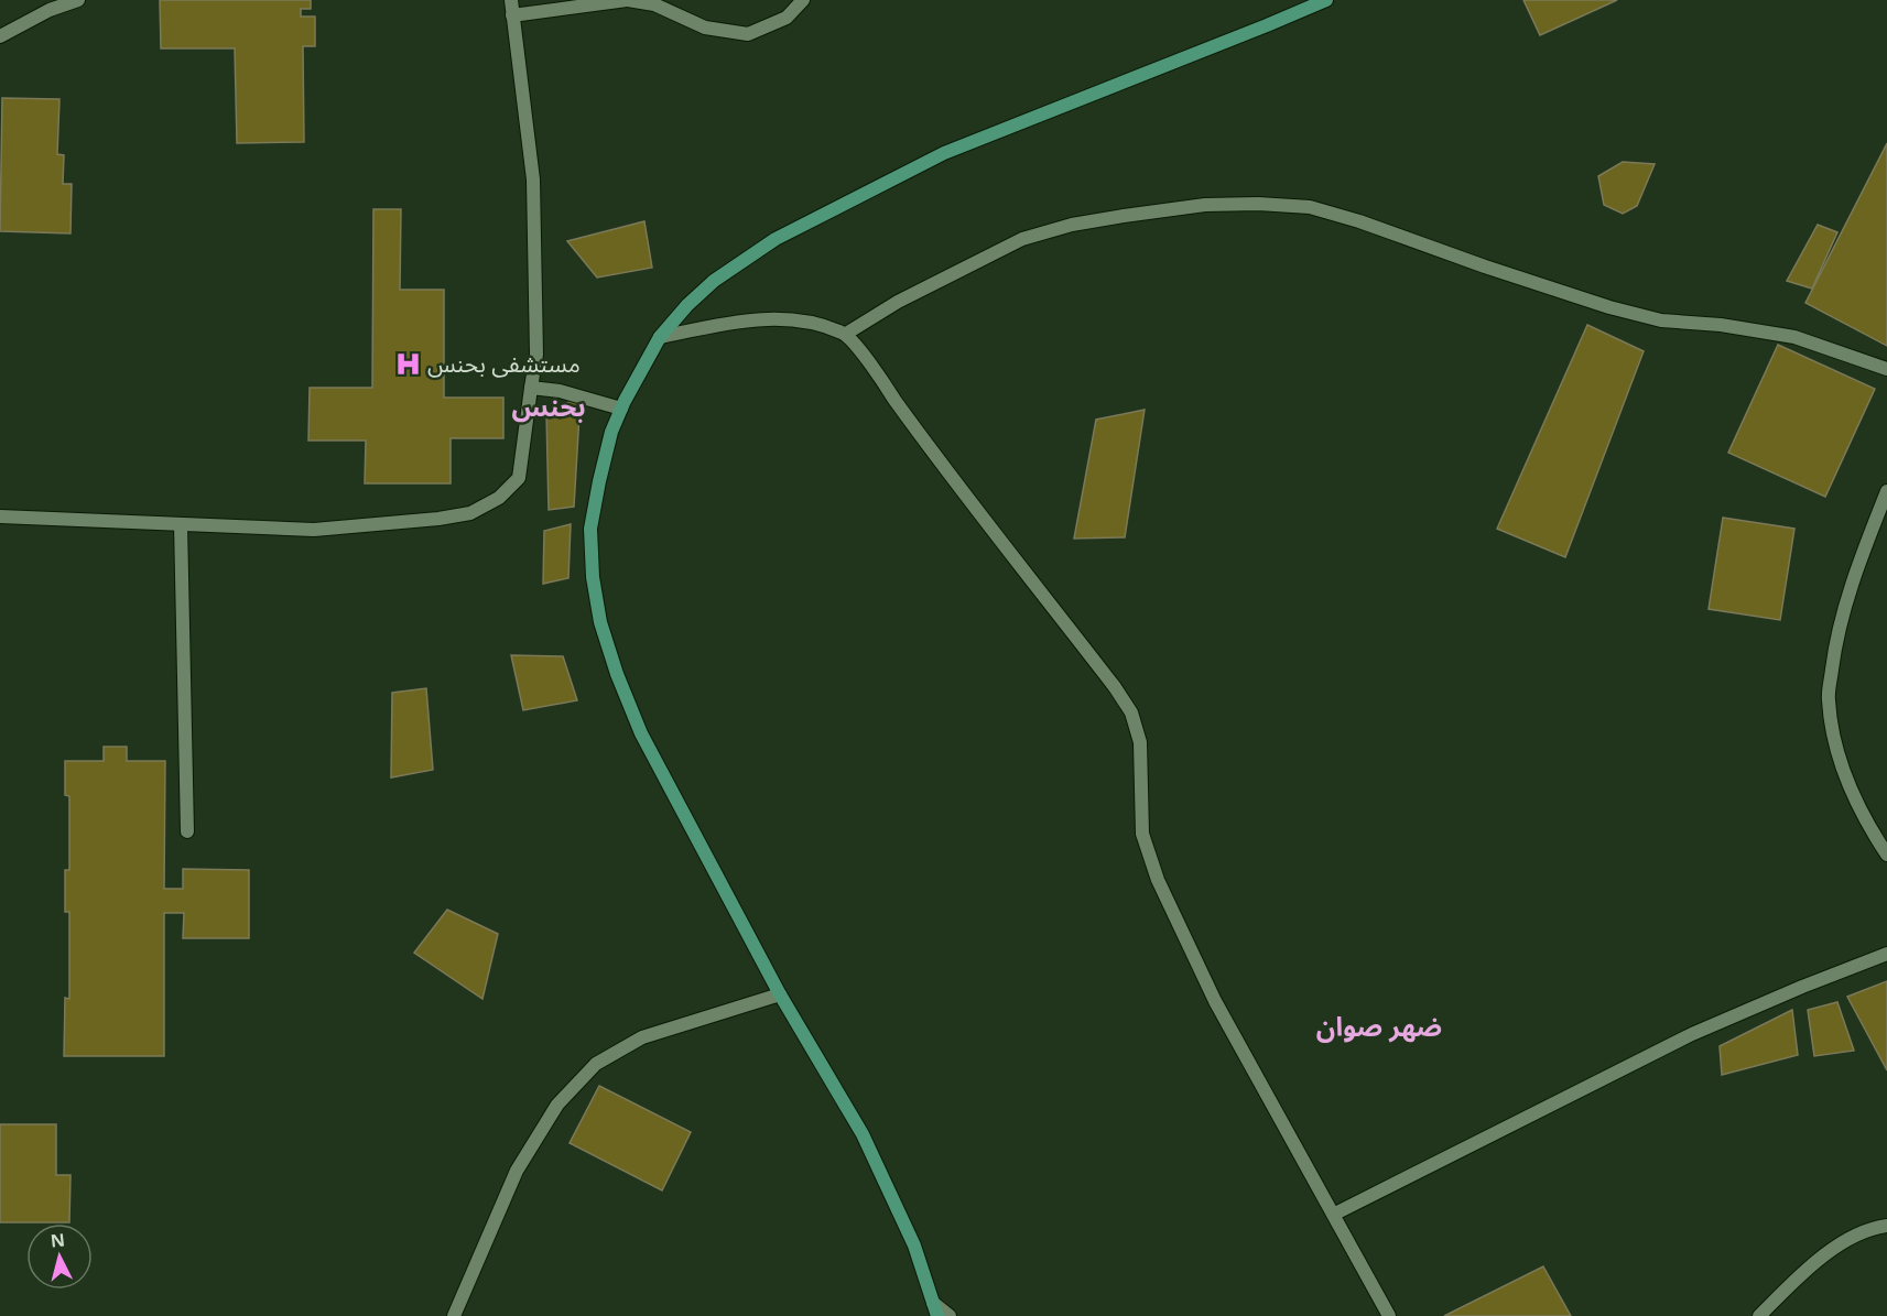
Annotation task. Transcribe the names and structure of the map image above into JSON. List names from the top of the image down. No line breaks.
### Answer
{"districts":["بحنس","ضهر صوان"],"places":{"hospital":["مستشفى بحنس"]},"north":"top"}
